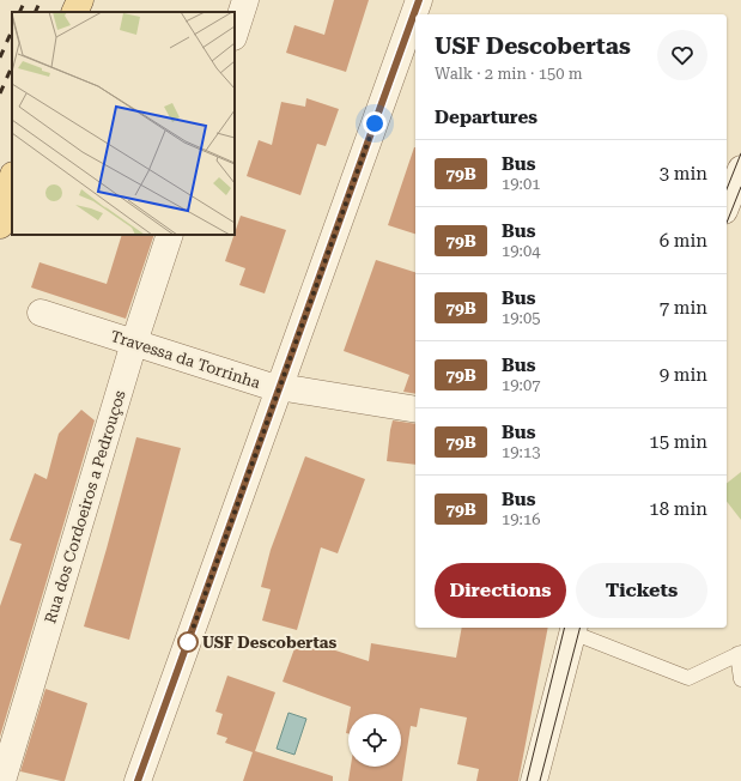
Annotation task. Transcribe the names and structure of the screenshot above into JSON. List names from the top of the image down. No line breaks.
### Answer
{"streets":{"street":["Travessa da Torrinha","Rua dos Cordoeiros a Pedrouços"]},"crossings":[["Travessa da Torrinha","Rua dos Cordoeiros a Pedrouços"]],"places":["USF Descobertas"],"lines":["bus line 79B"],"page":{"heading":[["USF Descobertas","Walk · 2 min · 150 m"],"Departures"],"list":[{"mark":"79B","name":"Bus","note":"19:01","value":"3 min"},{"mark":"79B","name":"Bus","note":"19:04","value":"6 min"},{"mark":"79B","name":"Bus","note":"19:05","value":"7 min"},{"mark":"79B","name":"Bus","note":"19:07","value":"9 min"},{"mark":"79B","name":"Bus","note":"19:13","value":"15 min"},{"mark":"79B","name":"Bus","note":"19:16","value":"18 min"}],"buttons":["Directions","Tickets"]}}
